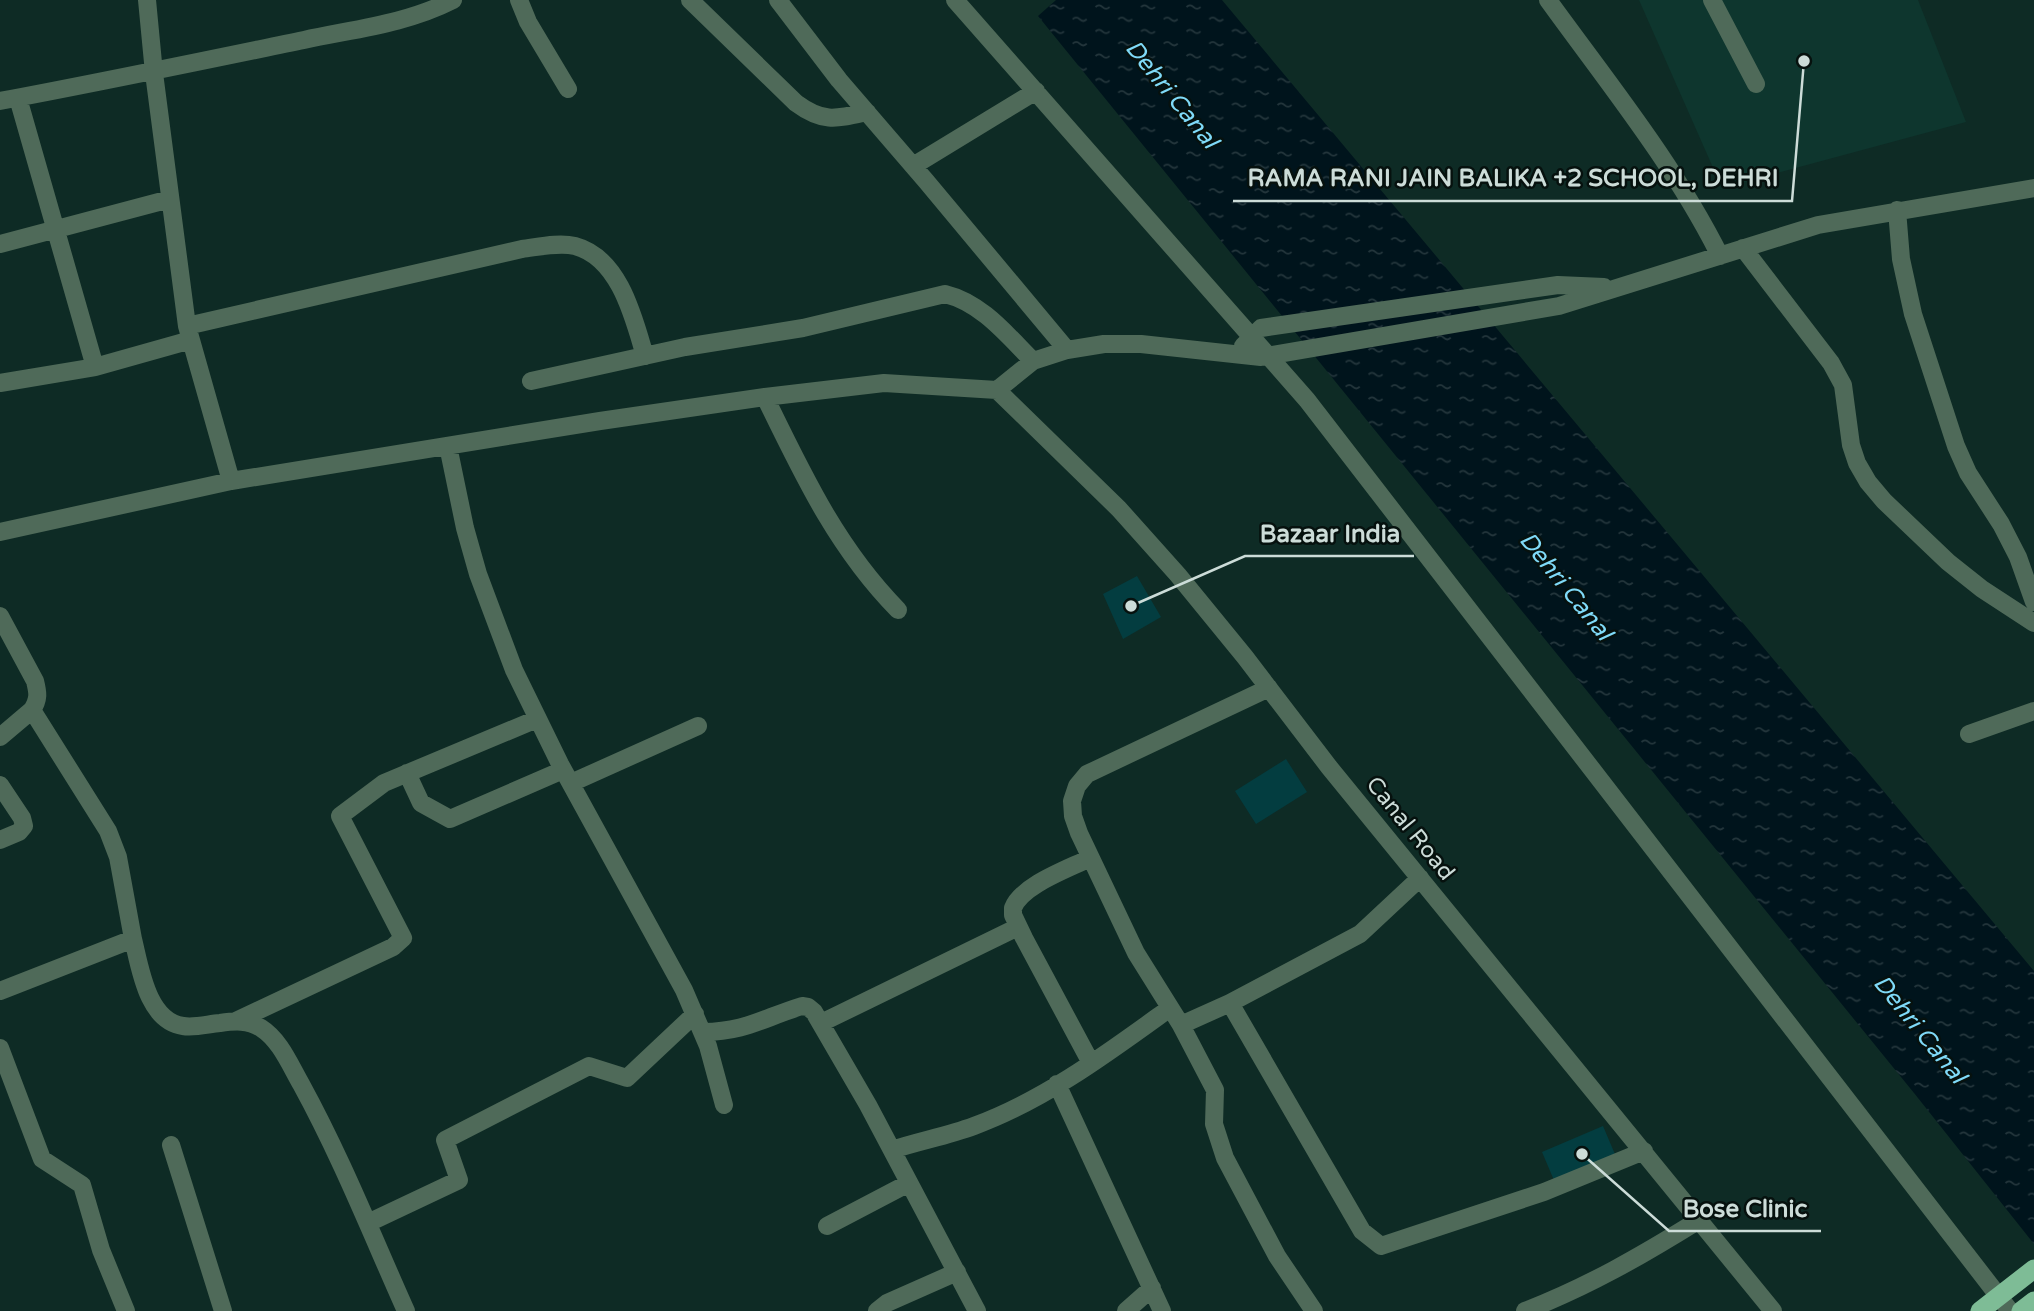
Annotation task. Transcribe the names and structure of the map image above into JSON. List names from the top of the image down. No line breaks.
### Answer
{"streets":{"street":["Canal Road"]},"water":["Dehri Canal"],"places":["RAMA RANI JAIN BALIKA +2 SCHOOL, DEHRI","Bazaar India","Bose Clinic"]}
